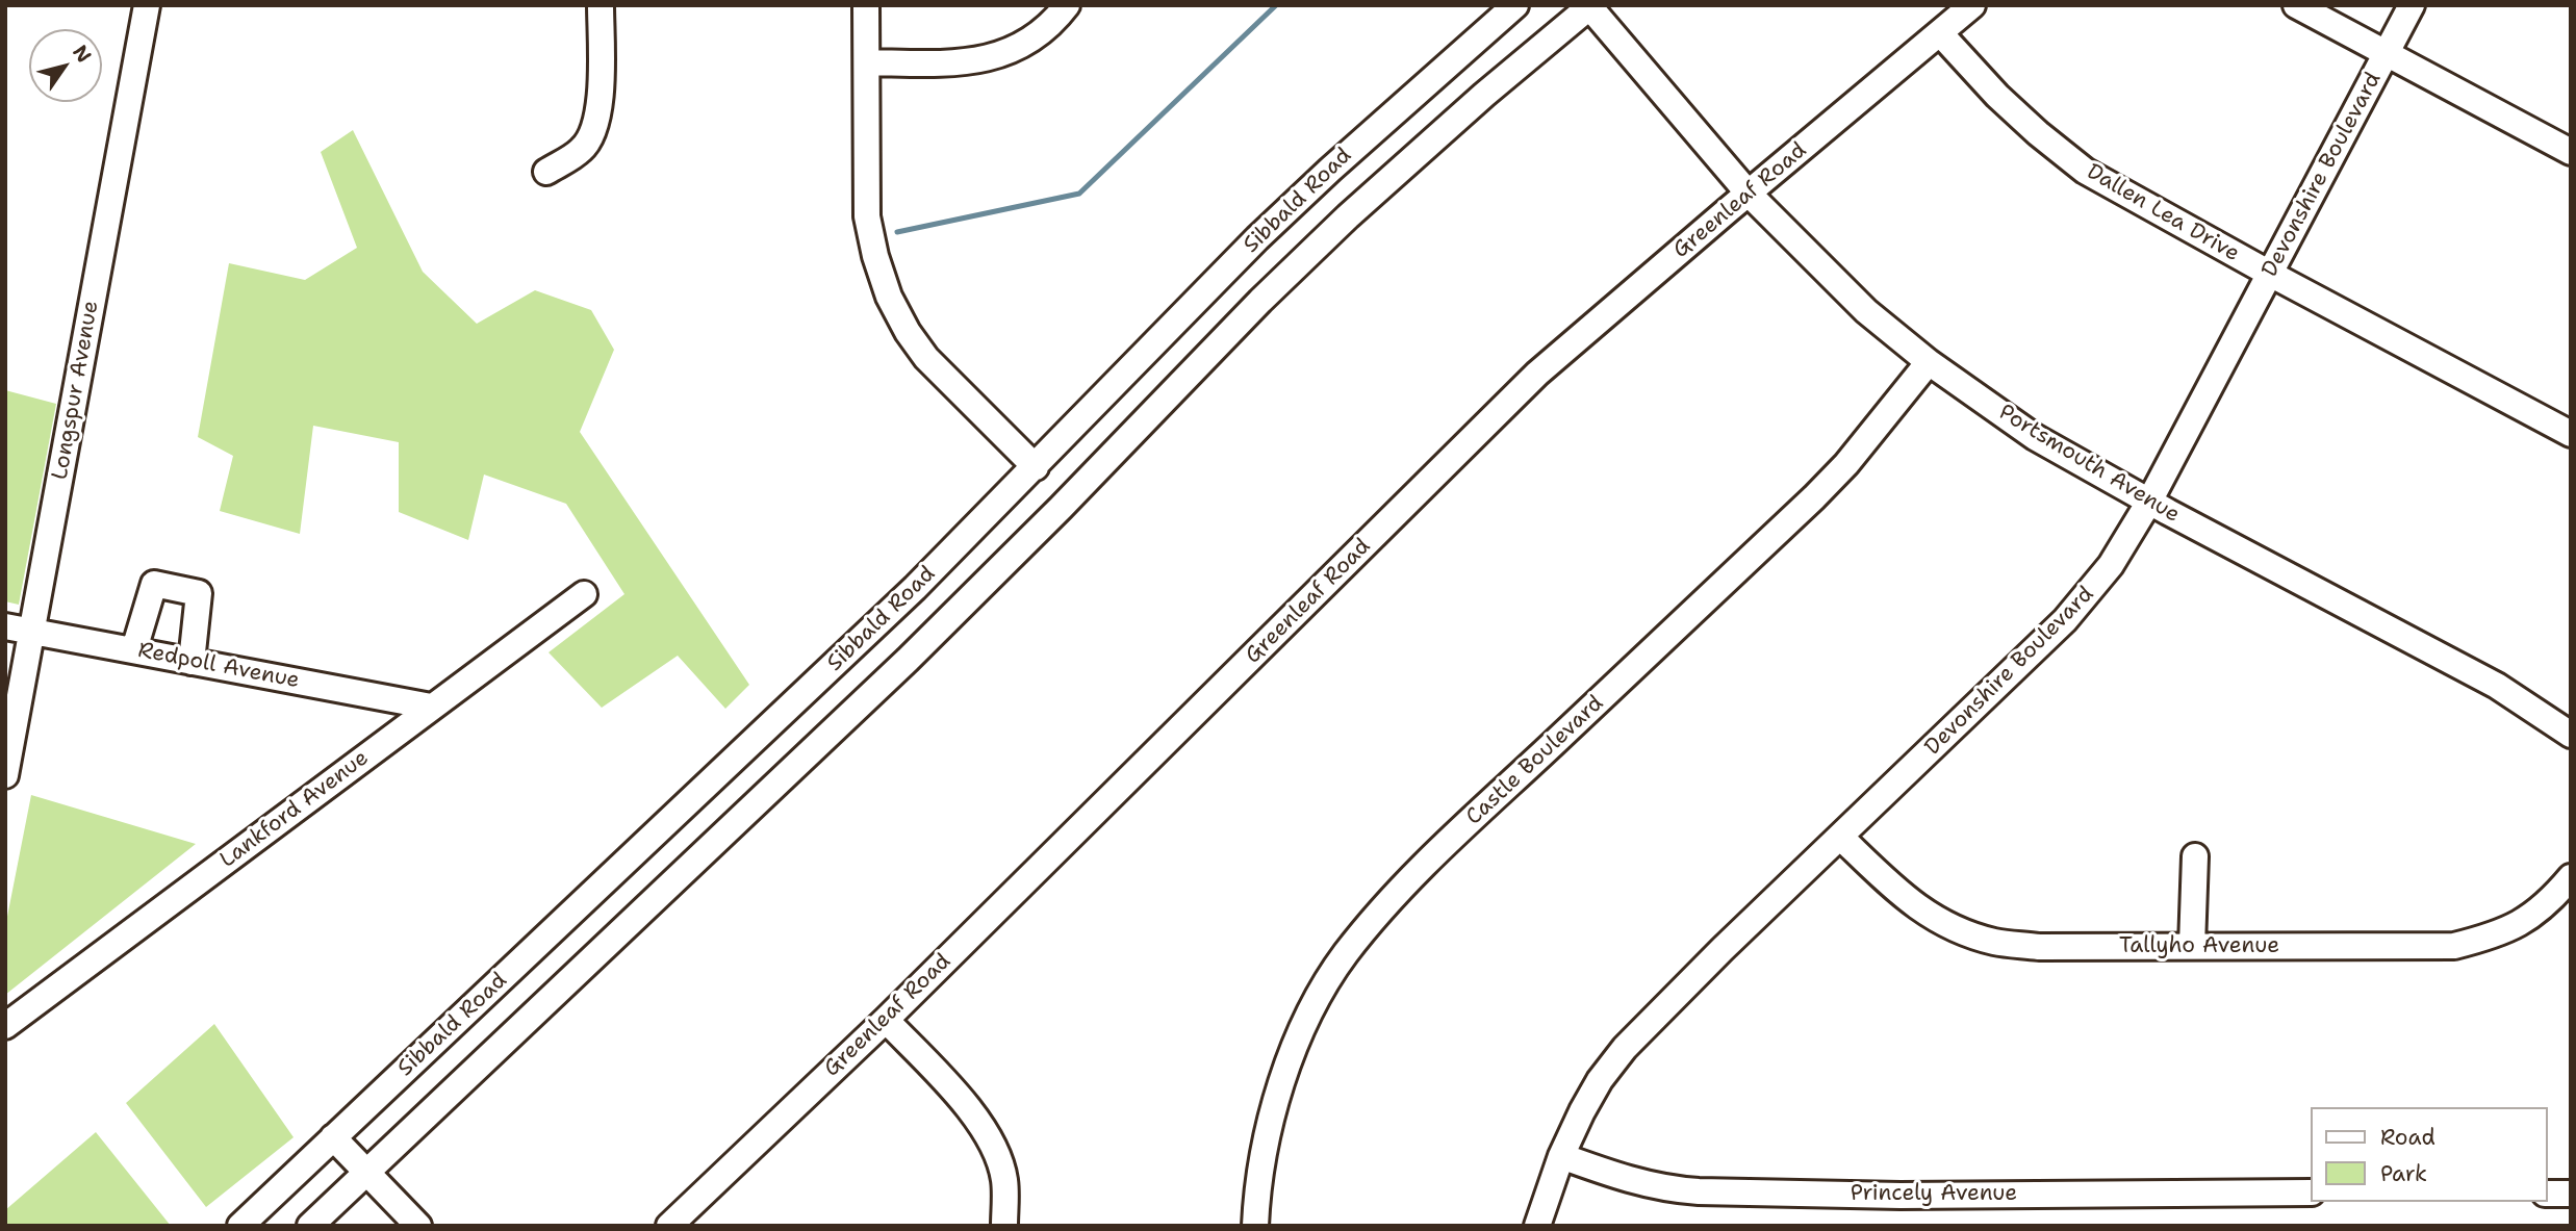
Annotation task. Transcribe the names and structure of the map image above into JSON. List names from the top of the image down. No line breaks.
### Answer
{"streets":{"street":["Devonshire Boulevard","Sibbald Road","Greenleaf Road","Dallen Lea Drive","Longspur Avenue","Portsmouth Avenue","Redpoll Avenue","Castle Boulevard","Lankford Avenue","Tallyho Avenue","Princely Avenue"]},"crossings":[["Devonshire Boulevard","Dallen Lea Drive"],["Devonshire Boulevard","Portsmouth Avenue"],["Devonshire Boulevard","Tallyho Avenue"],["Devonshire Boulevard","Princely Avenue"],["Greenleaf Road","Dallen Lea Drive"],["Greenleaf Road","Portsmouth Avenue"],["Longspur Avenue","Redpoll Avenue"],["Portsmouth Avenue","Castle Boulevard"],["Redpoll Avenue","Lankford Avenue"]],"legend":["Road","Park"],"north":"top right"}
